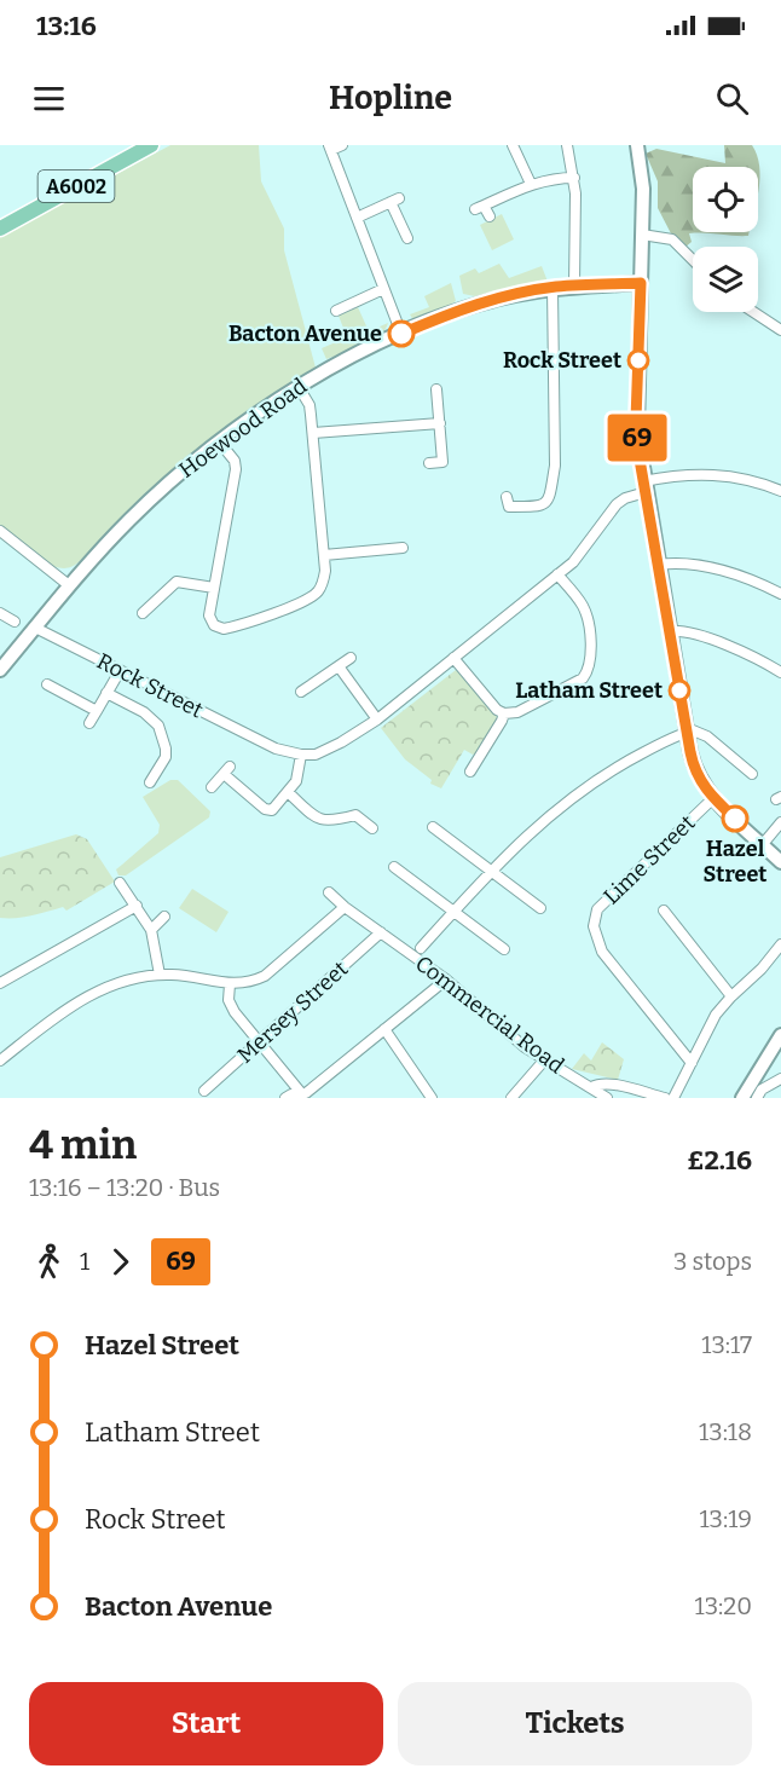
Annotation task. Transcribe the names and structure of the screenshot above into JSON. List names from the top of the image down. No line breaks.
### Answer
{"streets":{"main road":["A6002"],"street":["Hoewood Road","Rock Street","Lime Street","Mersey Street","Commercial Road"]},"crossings":[["Hoewood Road","Rock Street"],["Mersey Street","Commercial Road"]],"places":["Bacton Avenue","Rock Street","Latham Street","Hazel Street"],"lines":["bus line 69"],"page":{"status":"13:16","header":"Hopline","on_map":"69","heading":["4 min","13:16 – 13:20 · Bus","£2.16"],"legs":["1","69","3 stops"],"list":[{"name":"Hazel Street","value":"13:17"},{"name":"Latham Street","value":"13:18"},{"name":"Rock Street","value":"13:19"},{"name":"Bacton Avenue","value":"13:20"}],"buttons":["Start","Tickets"]}}
